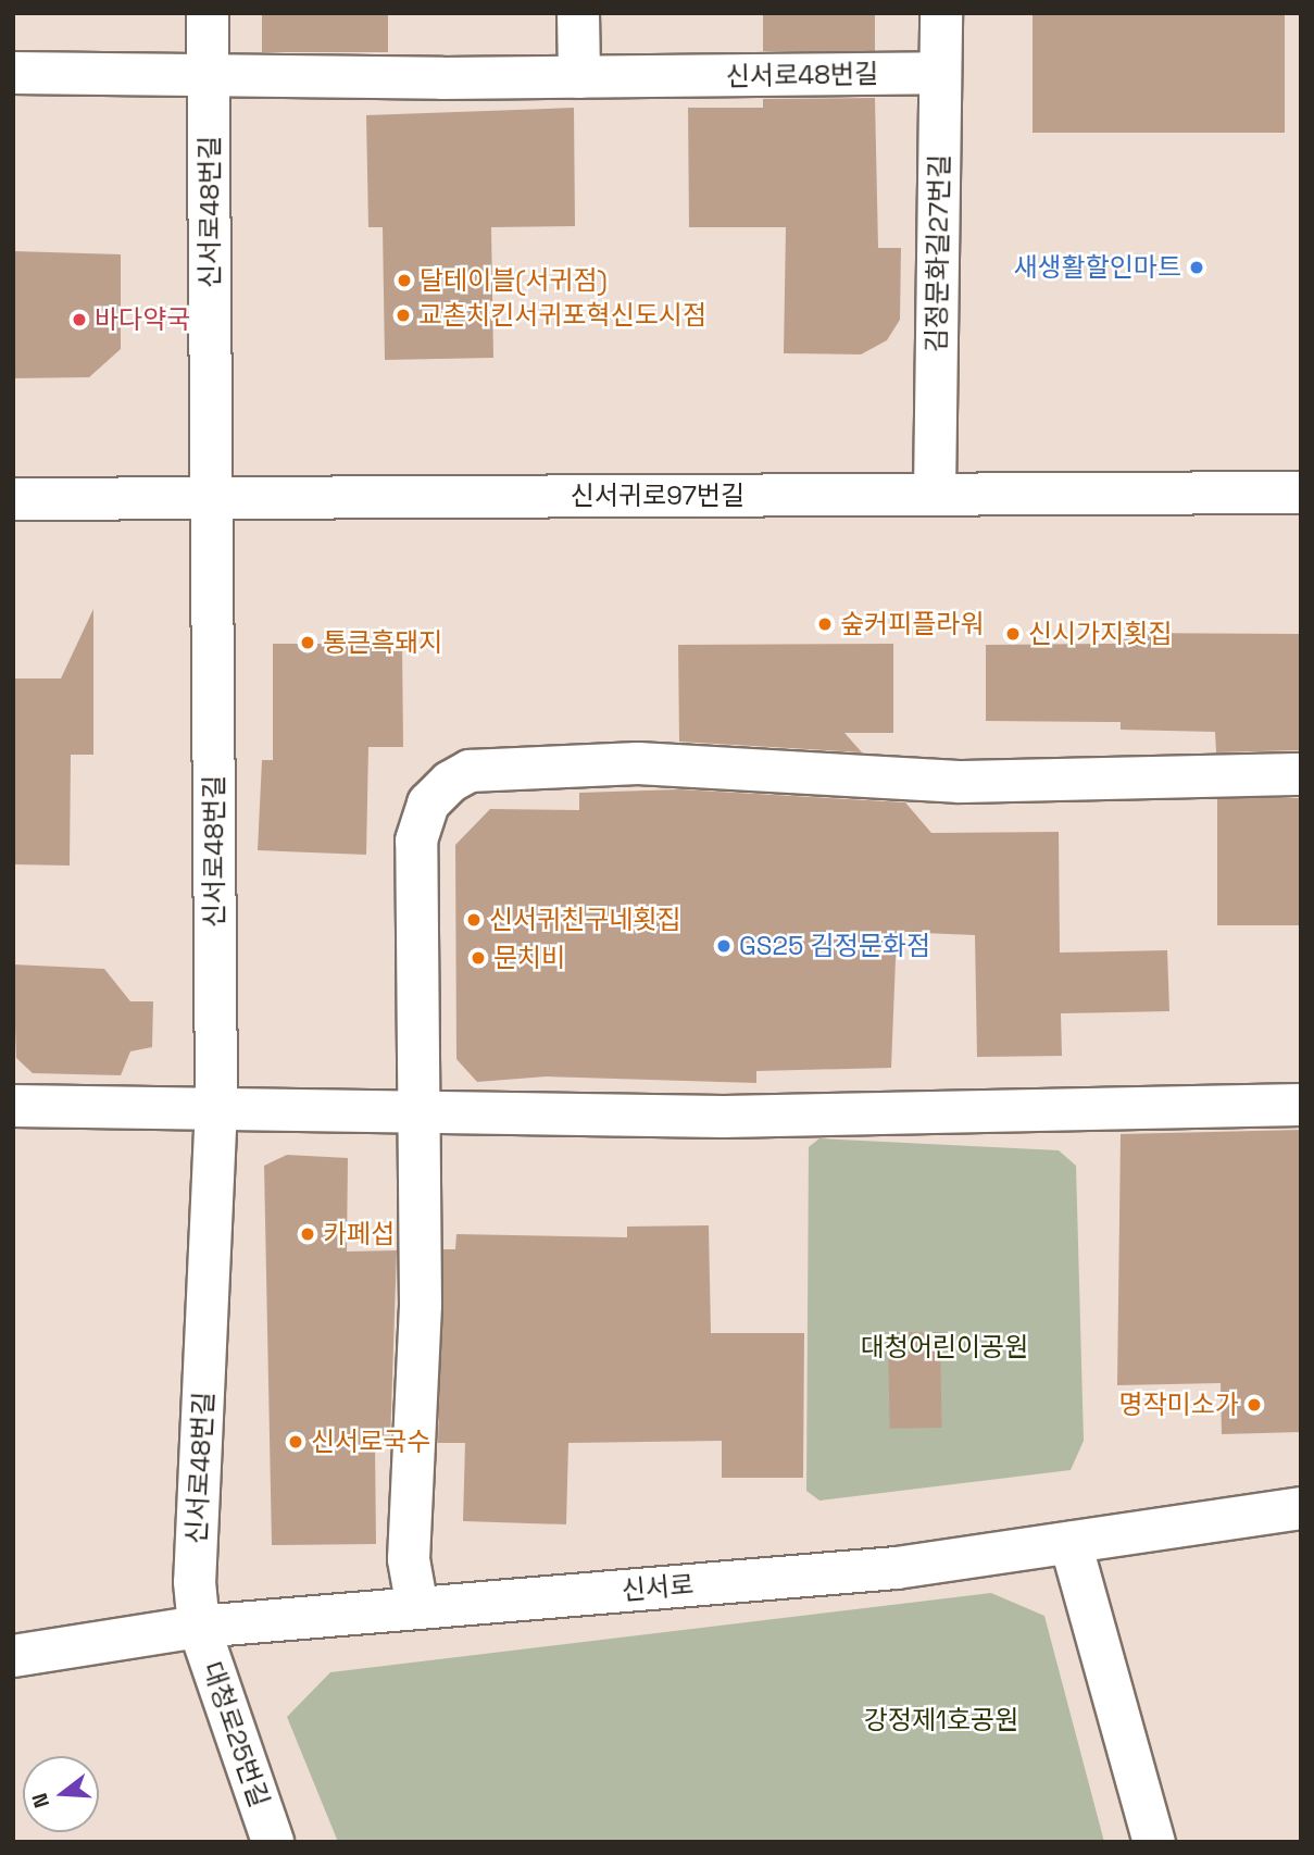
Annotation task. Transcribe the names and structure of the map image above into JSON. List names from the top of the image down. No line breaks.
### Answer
{"streets":{"street":["신서로48번길","김정문화길27번길","신서귀로97번길","신서로","대청로25번길"]},"crossings":[["신서로48번길","김정문화길27번길"],["신서로48번길","신서귀로97번길"],["신서로48번길","신서로"],["신서로48번길","대청로25번길"],["김정문화길27번길","신서귀로97번길"],["신서로","대청로25번길"]],"parks":["대청어린이공원","강정제1호공원"],"places":["새생활할인마트","달테이블(서귀점)","교촌치킨서귀포혁신도시점","바다약국","숲커피플라워","신시가지횟집","통큰흑돼지","신서귀친구네횟집","GS25 김정문화점","문치비","카페섭","명작미소가","신서로국수"],"north":"left"}
